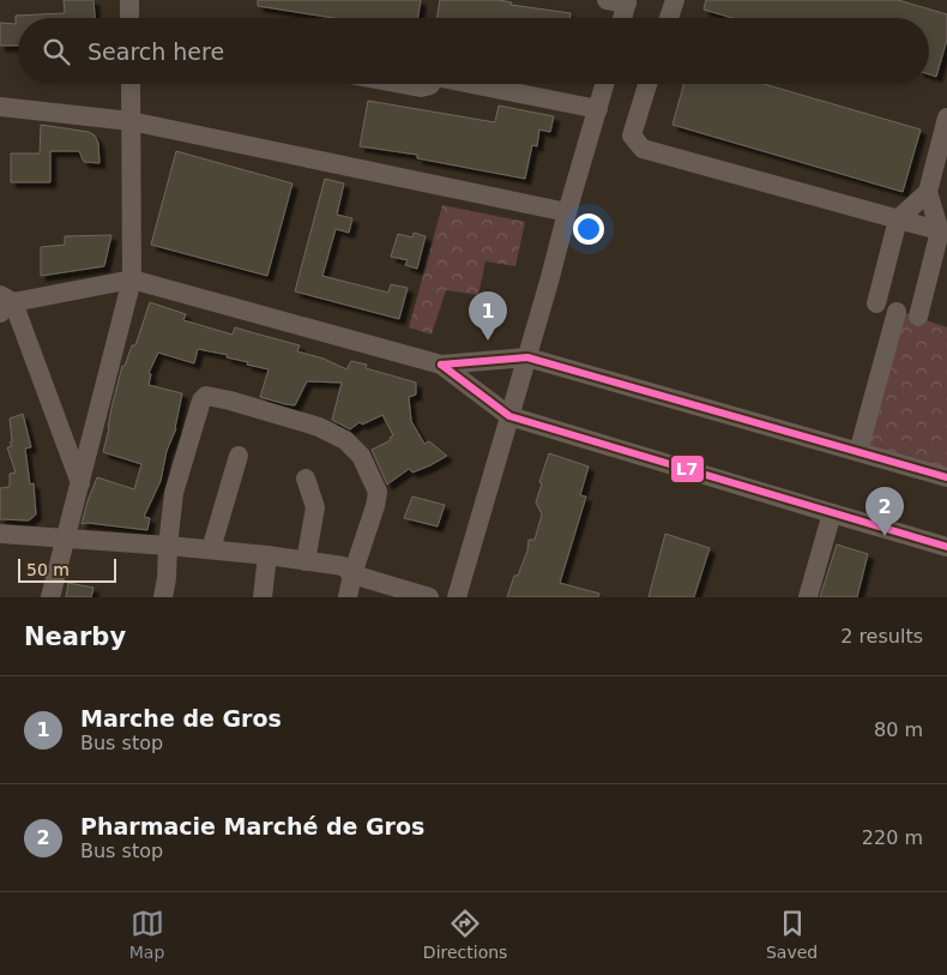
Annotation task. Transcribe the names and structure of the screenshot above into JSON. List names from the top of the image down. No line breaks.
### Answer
{"lines":["transit line L7"],"scale_bar":"50 m","page":{"search":"Search here","pins":["1","2"],"scale":"50 m","heading":["Nearby","2 results"],"list":[{"mark":"1","name":"Marche de Gros","note":"Bus stop","value":"80 m"},{"mark":"2","name":"Pharmacie Marché de Gros","note":"Bus stop","value":"220 m"}],"nav":["Map","Directions","Saved"]}}
